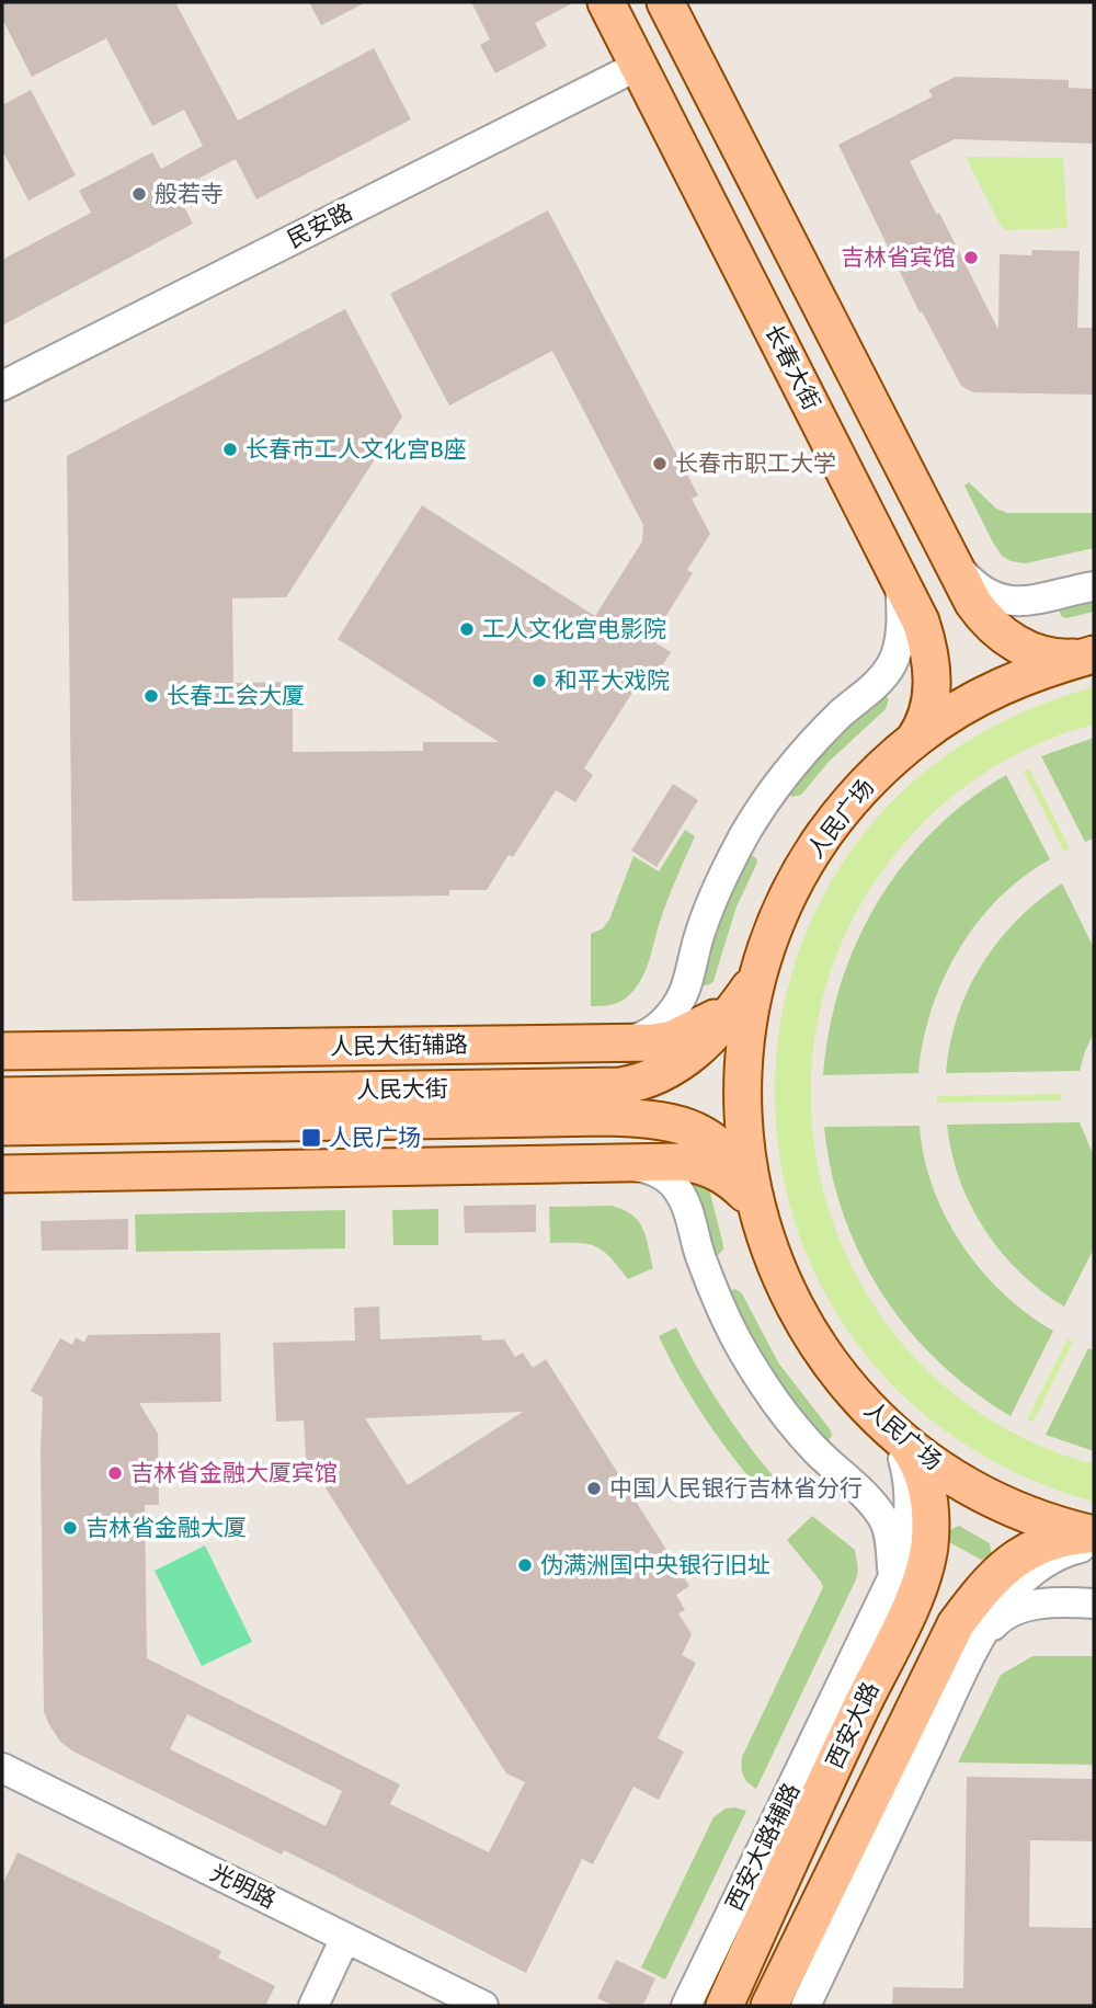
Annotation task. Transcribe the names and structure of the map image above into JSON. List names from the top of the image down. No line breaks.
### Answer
{"streets":{"main road":["长春大街","人民广场","人民大街辅路","人民大街","西安大路"],"street":["民安路","西安大路辅路","光明路"]},"crossings":[["民安路","长春大街"],["长春大街","人民广场"],["人民广场","人民大街辅路"],["人民广场","人民大街"],["人民广场","西安大路"],["人民广场","西安大路辅路"],["人民大街辅路","人民大街"],["西安大路","西安大路辅路"]],"places":{"other":["般若寺","吉林省宾馆","长春市工人文化宫B座","长春市职工大学","工人文化宫电影院","和平大戏院","长春工会大厦","吉林省金融大厦宾馆","中国人民银行吉林省分行","吉林省金融大厦","伪满洲国中央银行旧址"],"transit":["人民广场"]}}
